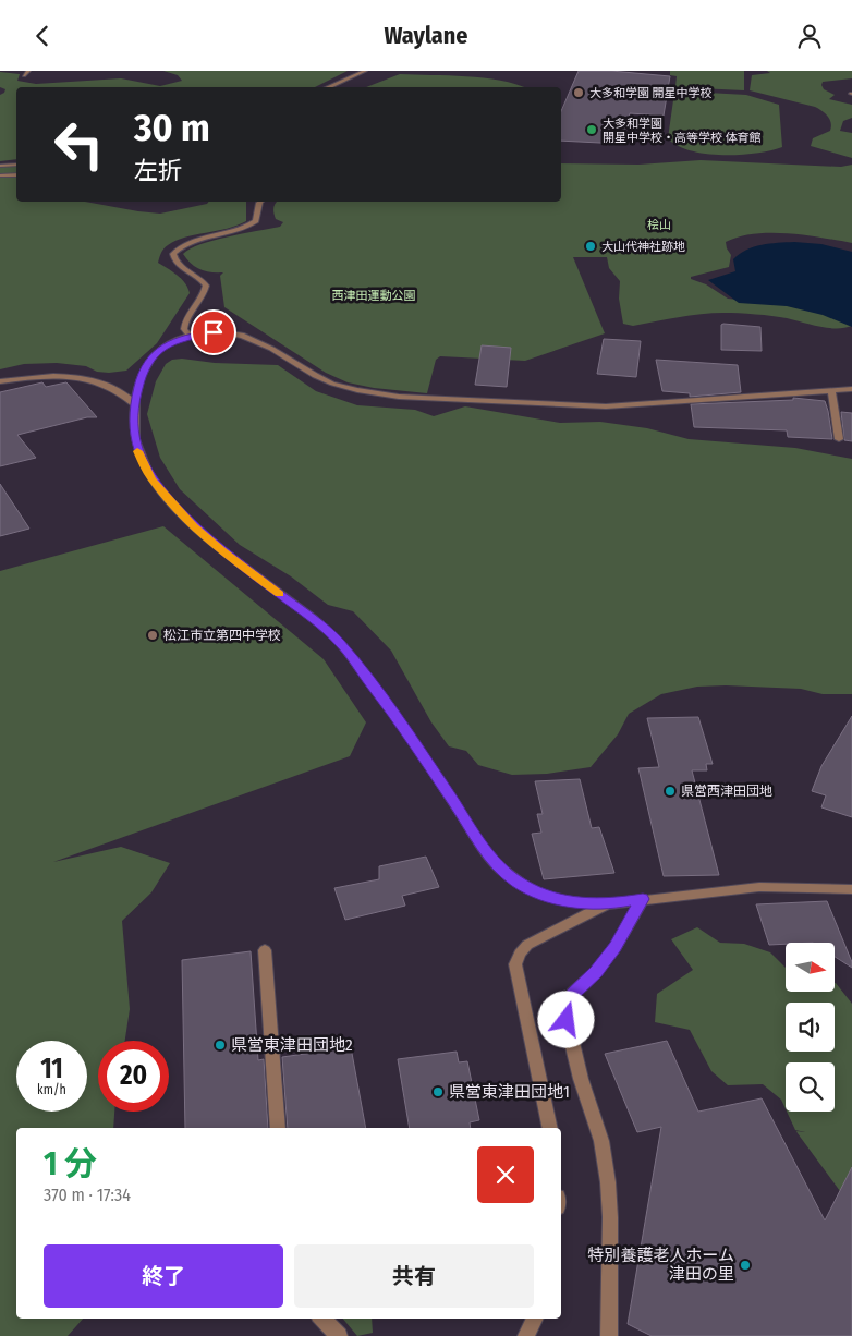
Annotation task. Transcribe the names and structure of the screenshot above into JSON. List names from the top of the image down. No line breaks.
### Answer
{"parks":["桧山","西津田運動公園"],"places":["大多和学園 開星中学校","大多和学園 開星中学校・高等学校 体育館","大山代神社跡地","松江市立第四中学校","県営西津田団地","県営東津田団地2","県営東津田団地1","特別養護老人ホーム 津田の里"],"north":"right","page":{"header":"Waylane","turn":["30 m","左折"],"speed":"11 km/h","limit":"20","heading":["1 分","370 m · 17:34"],"buttons":["終了","共有"]}}
